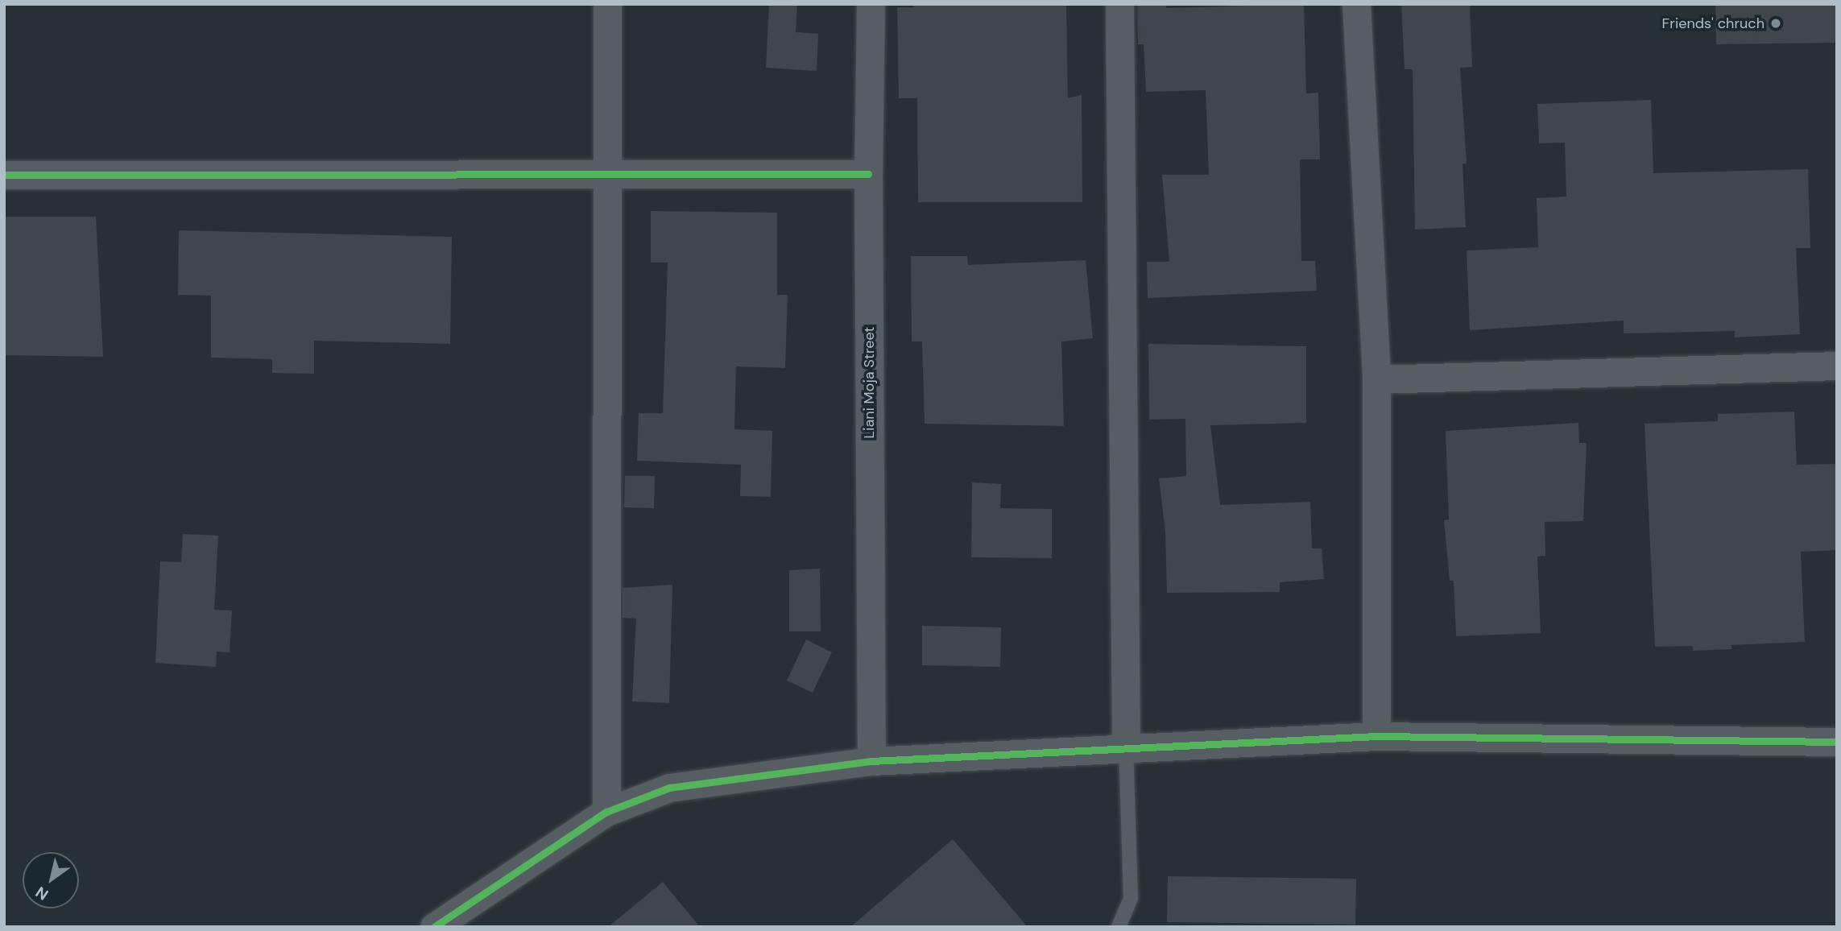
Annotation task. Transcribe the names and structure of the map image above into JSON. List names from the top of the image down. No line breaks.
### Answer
{"streets":{"street":["Liani Moja Street"]},"places":["Friends' chruch"],"north":"bottom left"}
